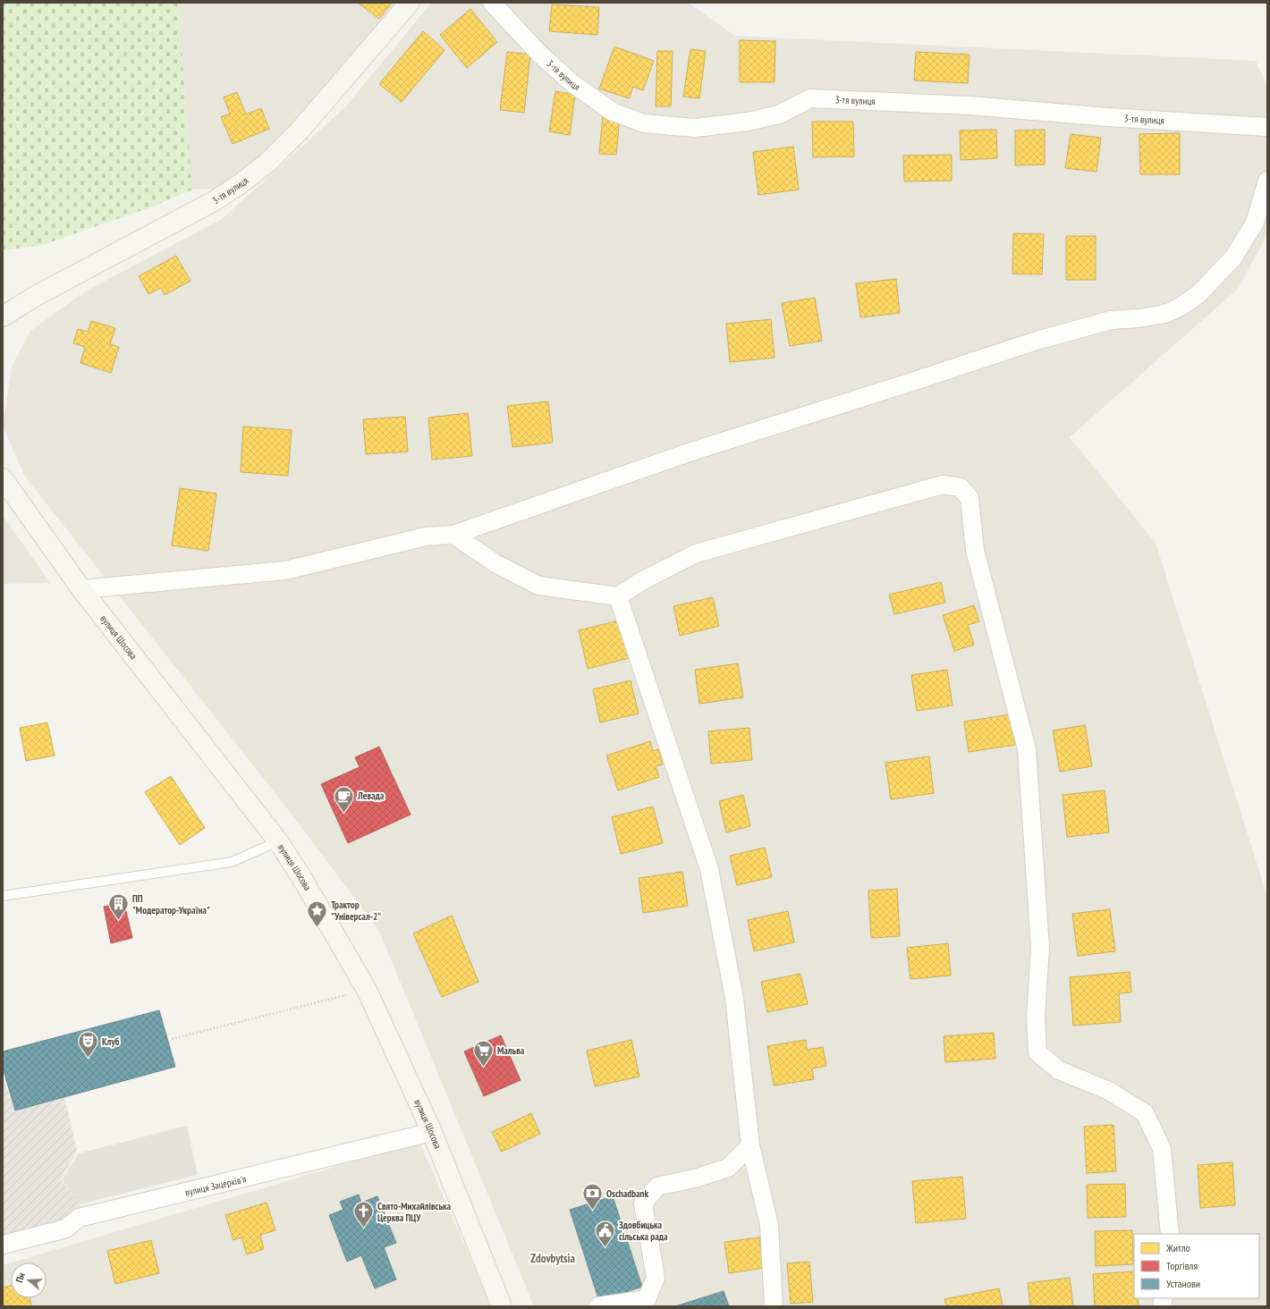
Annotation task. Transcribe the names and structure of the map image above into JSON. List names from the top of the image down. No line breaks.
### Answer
{"streets":{"main road":["3-тя вулиця","вулиця Шосова"],"street":["вулиця Зацерківʼя"]},"crossings":[["вулиця Шосова","вулиця Зацерківʼя"]],"districts":["Zdovbytsia"],"places":{"cafe":["Левада"],"building":["ПП \"Модератор-Україна\""],"place":["Трактор \"Універсал-2\""],"theatre":["Клуб"],"supermarket":["Мальва"],"bank":["Oschadbank"],"church":["Свято-Михайлівська Церква ПЦУ"],"public building":["Здовбицька сільська рада"]},"legend":["Житло","Торгівля","Установи"],"north":"left"}
